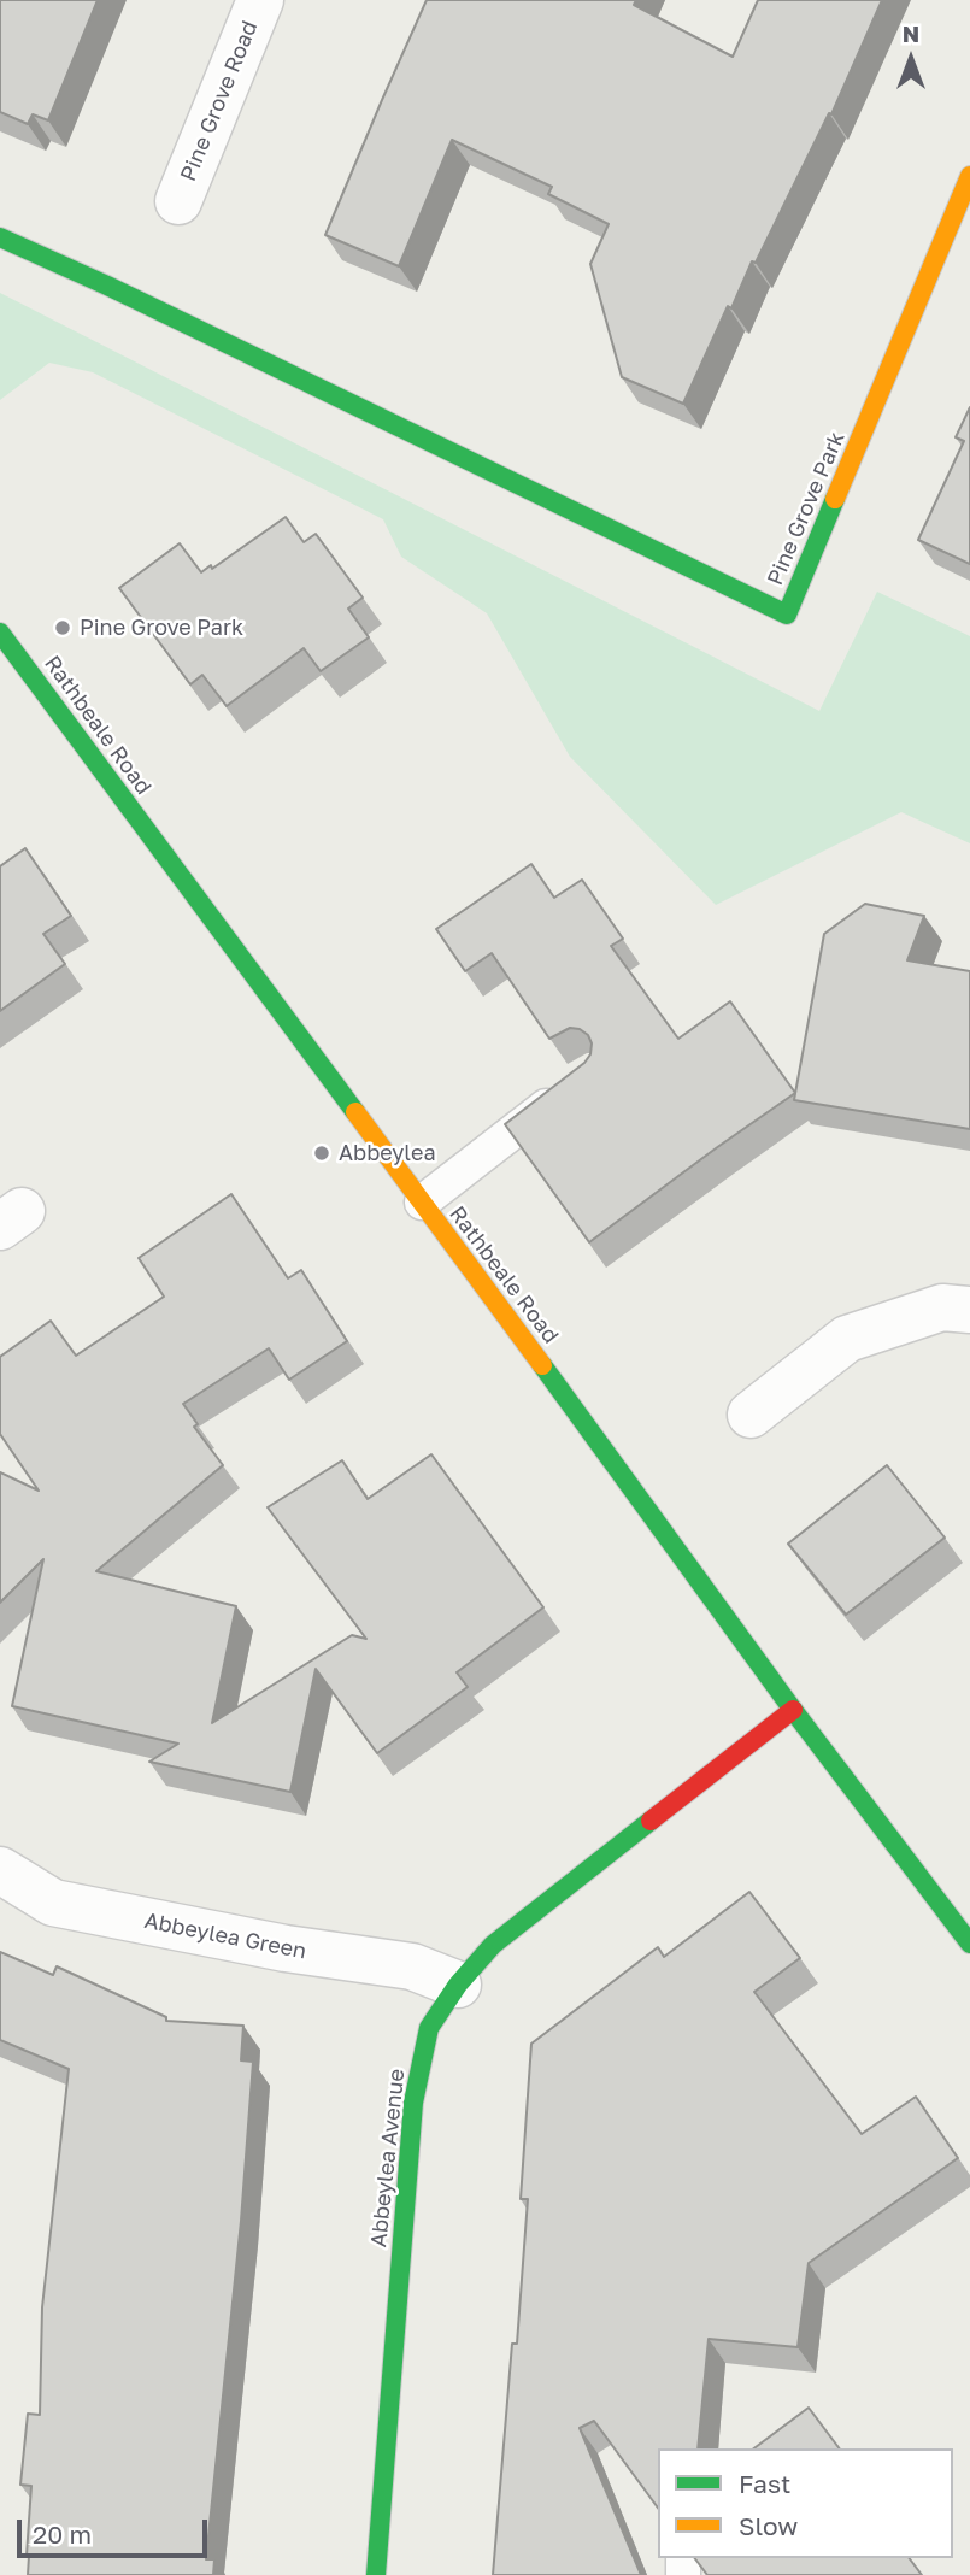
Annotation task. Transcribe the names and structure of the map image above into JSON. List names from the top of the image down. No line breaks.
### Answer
{"streets":{"street":["Pine Grove Road","Pine Grove Park","Rathbeale Road","Abbeylea Green","Abbeylea Avenue"]},"crossings":[["Rathbeale Road","Abbeylea Avenue"],["Abbeylea Green","Abbeylea Avenue"]],"places":["Pine Grove Park","Abbeylea"],"legend":["Fast","Slow"],"scale_bar":"20 m","north":"top"}
